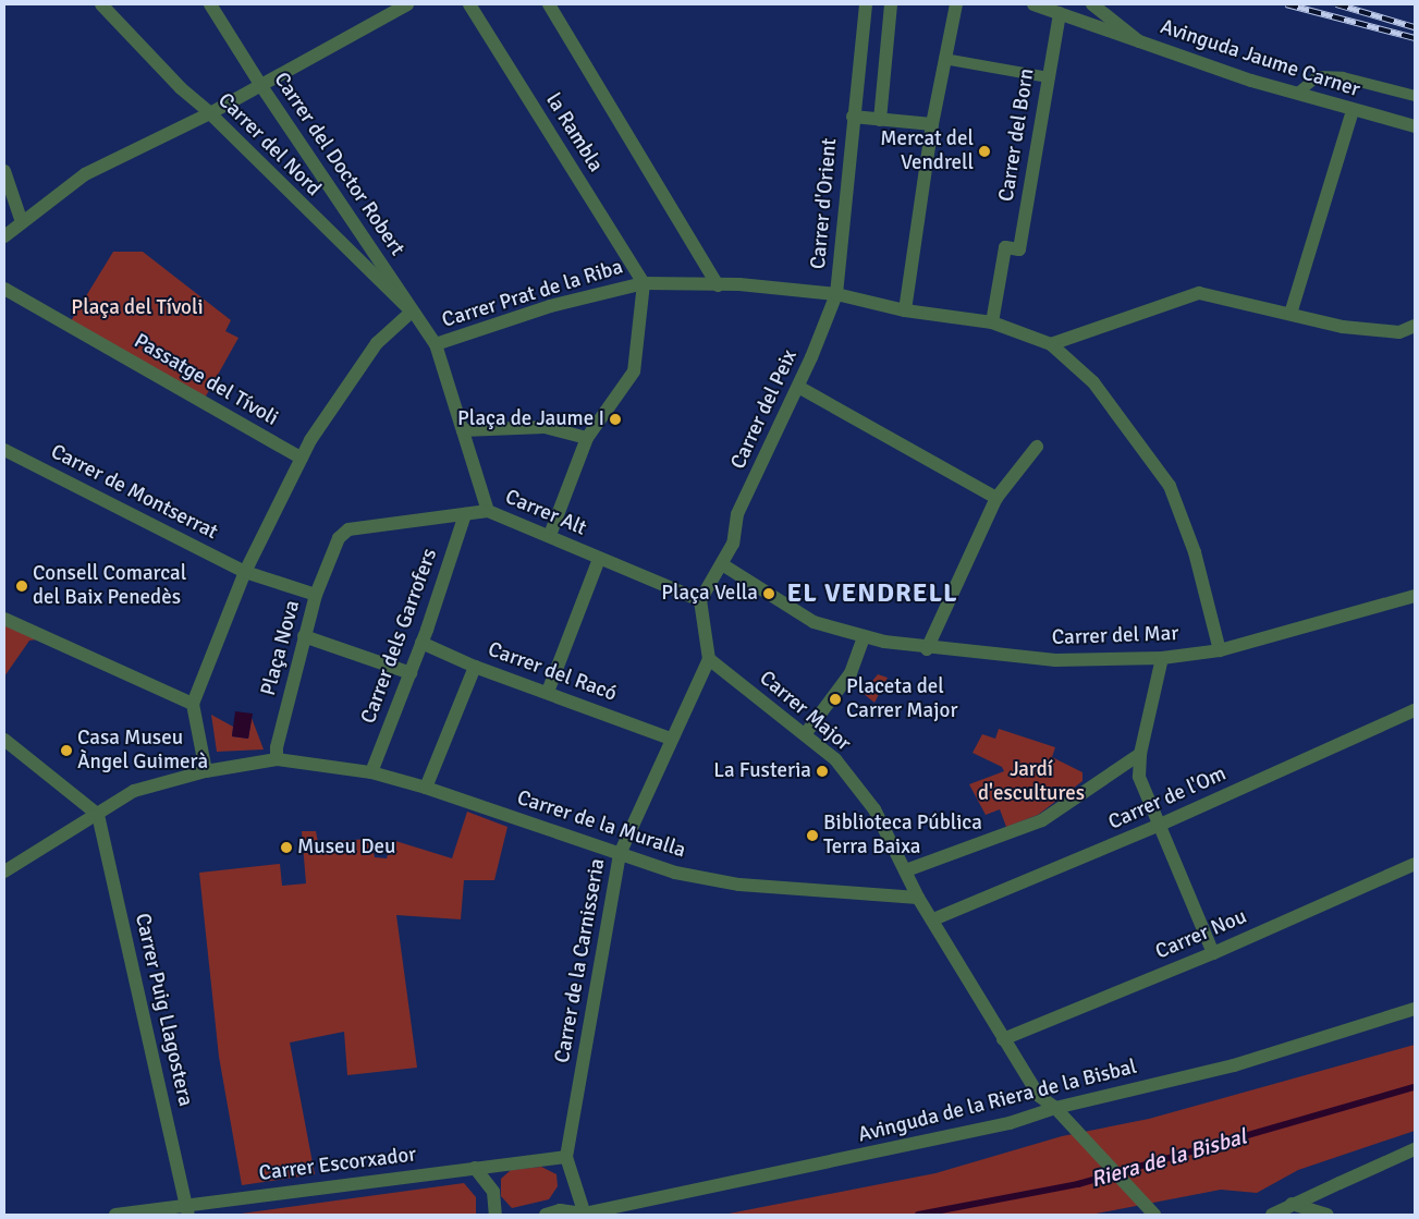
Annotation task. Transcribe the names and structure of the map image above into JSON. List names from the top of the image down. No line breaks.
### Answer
{"streets":{"street":["Avinguda Jaume Carner","la Rambla","Carrer del Born","Carrer del Nord","Carrer del Doctor Robert","Carrer d'Orient","Carrer Prat de la Riba","Passatge del Tívoli","Carrer del Peix","Carrer de Montserrat","Carrer Alt","Carrer dels Garrofers","Carrer del Mar","Plaça Nova","Carrer del Racó","Carrer Major","Carrer de l'Om","Carrer de la Muralla","Carrer Nou","Carrer de la Carnisseria","Carrer Puig Llagostera","Avinguda de la Riera de la Bisbal","Carrer Escorxador"]},"crossings":[["Avinguda Jaume Carner","Carrer del Born"],["la Rambla","Carrer Prat de la Riba"],["Carrer del Born","Carrer Prat de la Riba"],["Carrer del Nord","Carrer del Doctor Robert"],["Carrer del Doctor Robert","Carrer Prat de la Riba"],["Carrer del Doctor Robert","Carrer Alt"],["Carrer d'Orient","Carrer Prat de la Riba"],["Carrer d'Orient","Carrer del Peix"],["Carrer Prat de la Riba","Carrer del Peix"],["Carrer del Peix","Carrer del Mar"],["Carrer de Montserrat","Plaça Nova"],["Carrer Alt","Carrer dels Garrofers"],["Carrer Alt","Plaça Nova"],["Carrer dels Garrofers","Carrer del Racó"],["Carrer dels Garrofers","Carrer de la Muralla"],["Plaça Nova","Carrer de la Muralla"],["Carrer del Racó","Carrer de la Carnisseria"],["Carrer Major","Carrer de l'Om"],["Carrer Major","Carrer de la Muralla"],["Carrer Major","Carrer Nou"],["Carrer Major","Carrer de la Carnisseria"],["Carrer Major","Avinguda de la Riera de la Bisbal"],["Carrer de la Muralla","Carrer de la Carnisseria"],["Carrer de la Carnisseria","Carrer Escorxador"],["Carrer Puig Llagostera","Carrer Escorxador"]],"districts":["EL VENDRELL"],"water":["Riera de la Bisbal"],"parks":["Plaça del Tívoli","Jardí d'escultures"],"places":["Mercat del Vendrell","Plaça de Jaume I","Consell Comarcal del Baix Penedès","Plaça Vella","Placeta del Carrer Major","Casa Museu Àngel Guimerà","La Fusteria","Biblioteca Pública Terra Baixa","Museu Deu"]}
